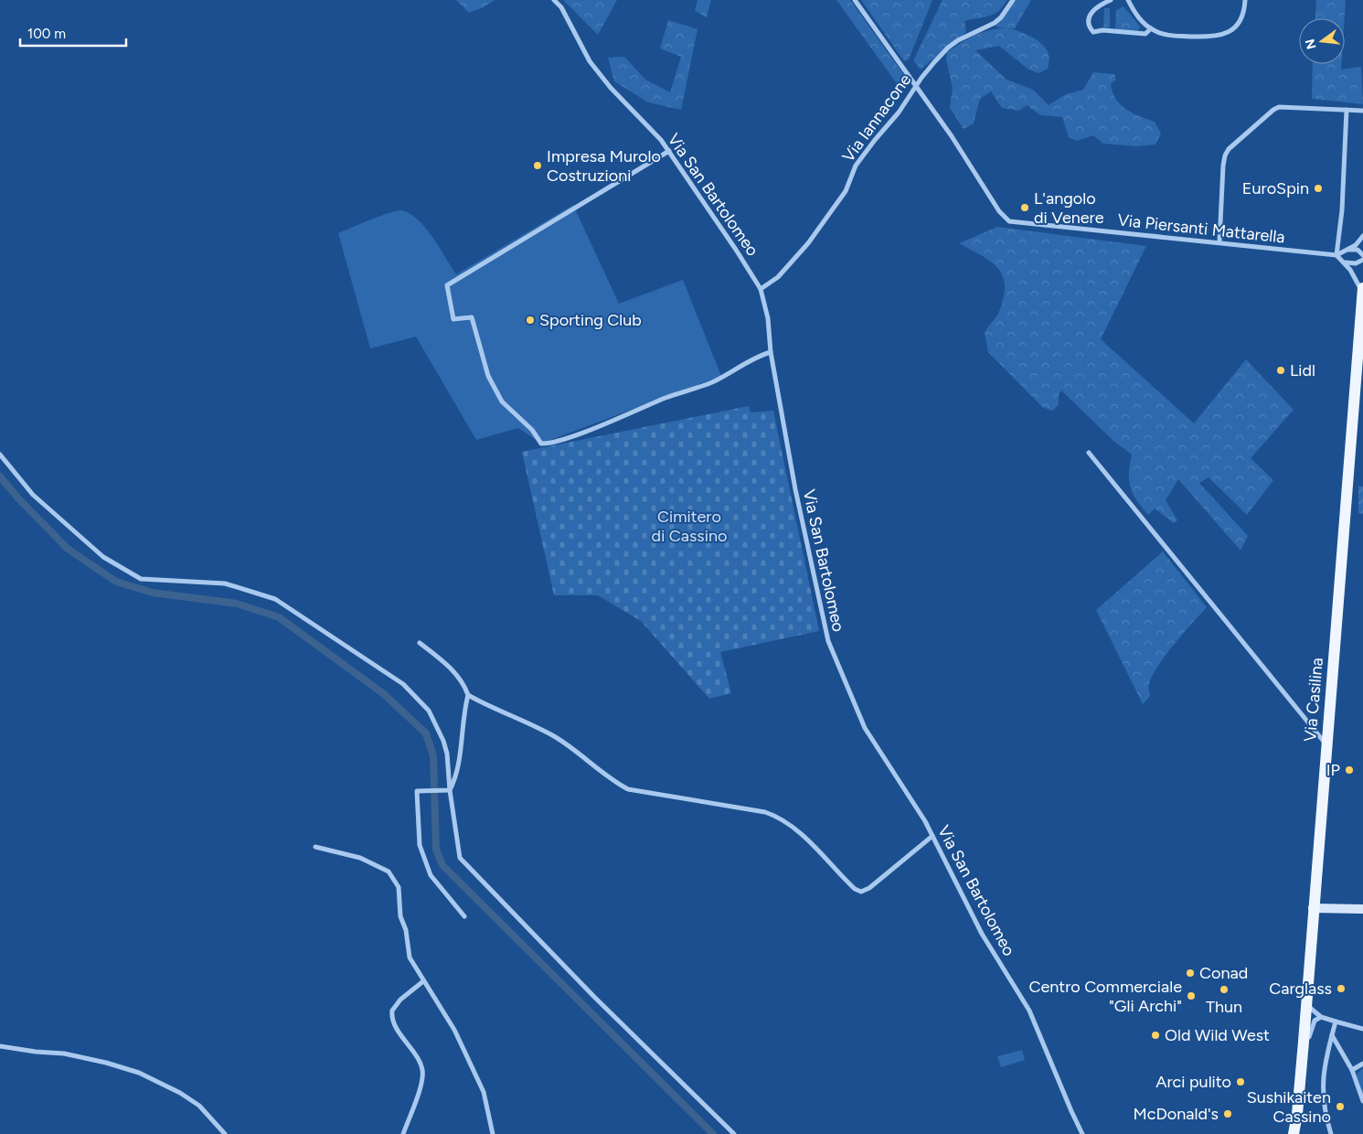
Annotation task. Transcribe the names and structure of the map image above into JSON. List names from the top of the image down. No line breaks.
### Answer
{"streets":{"main road":["Via Casilina"],"street":["Via Iannacone","Via San Bartolomeo","Via Piersanti Mattarella"]},"crossings":[["Via Iannacone","Via San Bartolomeo"],["Via Iannacone","Via Piersanti Mattarella"]],"parks":["Cimitero di Cassino"],"places":["Impresa Murolo Costruzioni","EuroSpin","L'angolo di Venere","Sporting Club","Lidl","IP","Conad","Carglass","Thun","Centro Commerciale \"Gli Archi\"","Old Wild West","Arci pulito","Sushikaiten Cassino","McDonald's"],"scale_bar":"100 m","north":"left"}
